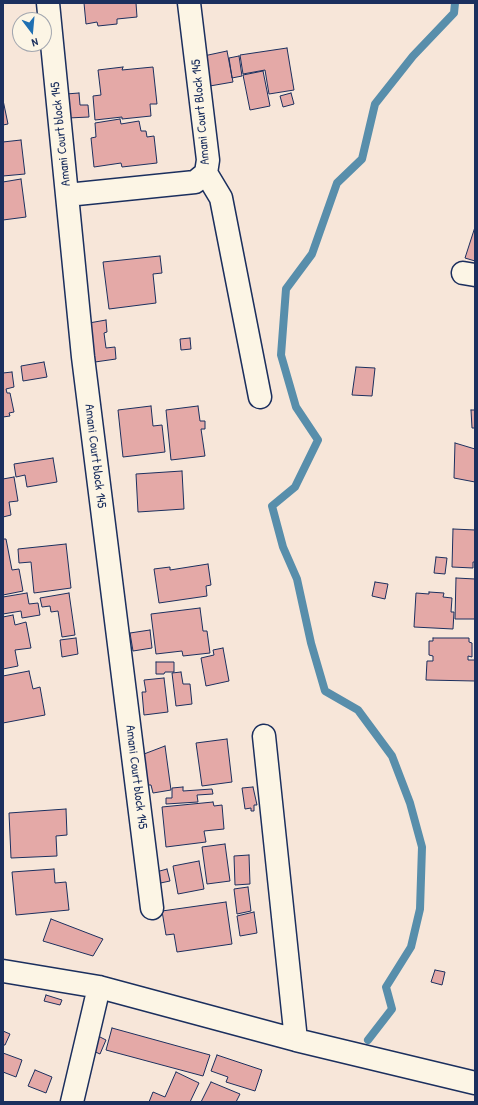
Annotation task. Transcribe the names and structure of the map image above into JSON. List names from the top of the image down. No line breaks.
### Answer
{"streets":{"street":["Amani Court Block 145","Amani Court block 145"]},"crossings":[["Amani Court Block 145","Amani Court block 145"]],"north":"bottom"}
